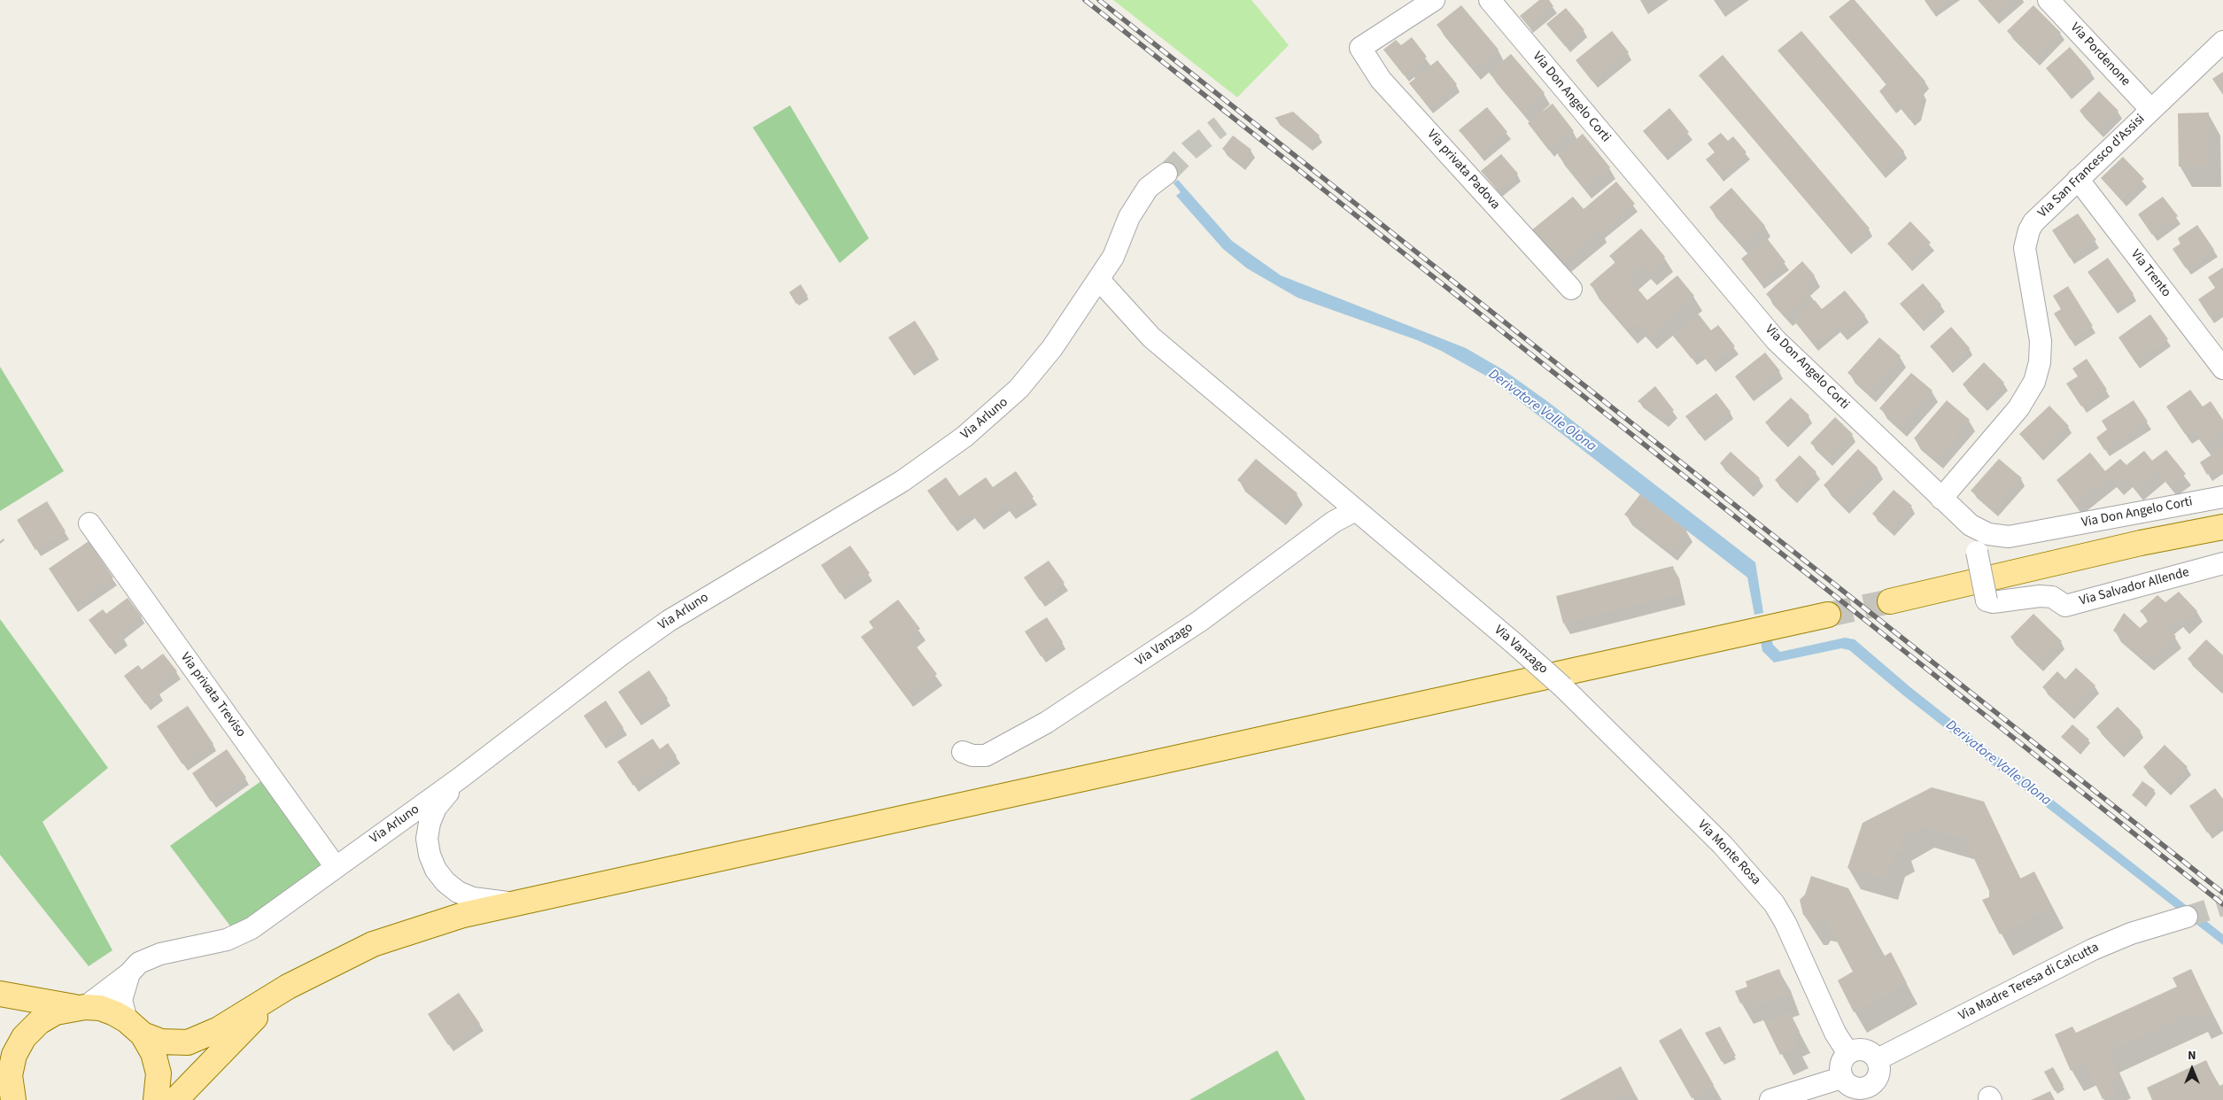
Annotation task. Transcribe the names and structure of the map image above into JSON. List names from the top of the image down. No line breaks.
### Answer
{"streets":{"street":["Via Pordenone","Via Don Angelo Corti","Via San Francesco d'Assisi","Via privata Padova","Via Trento","Via Arluno","Via Salvador Allende","Via Vanzago","Via privata Treviso","Via Monte Rosa","Via Madre Teresa di Calcutta"]},"crossings":[["Via Pordenone","Via San Francesco d'Assisi"],["Via Don Angelo Corti","Via San Francesco d'Assisi"],["Via Don Angelo Corti","Via Salvador Allende"],["Via San Francesco d'Assisi","Via Trento"],["Via Arluno","Via Vanzago"],["Via Arluno","Via privata Treviso"],["Via Vanzago","Via Monte Rosa"],["Via Monte Rosa","Via Madre Teresa di Calcutta"]],"water":["Derivatore Valle Olona"],"north":"top"}
